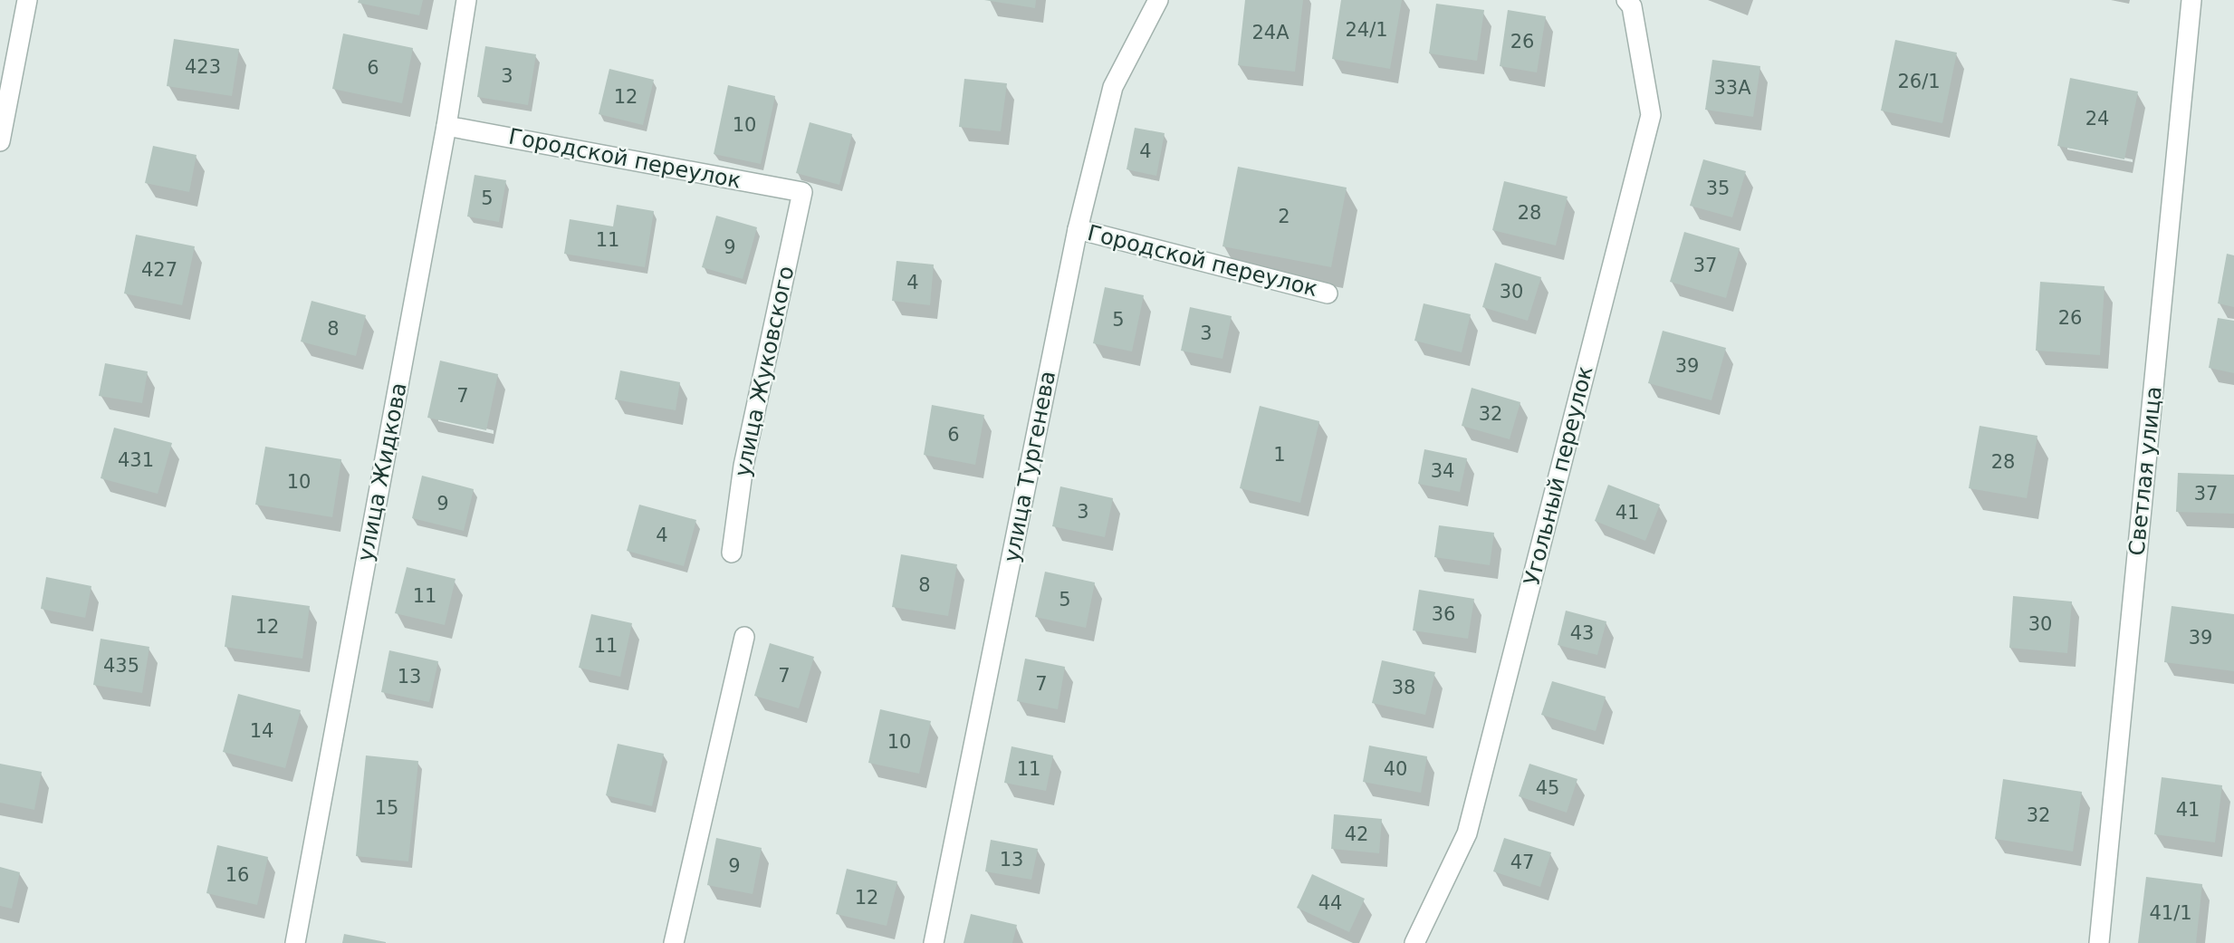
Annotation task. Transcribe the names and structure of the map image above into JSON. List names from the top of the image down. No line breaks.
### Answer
{"streets":{"street":["Городской переулок","улица Жуковского","улица Тургенева","Светлая улица","улица Жидкова","Угольный переулок"]},"crossings":[["Городской переулок","улица Жуковского"],["Городской переулок","улица Тургенева"],["Городской переулок","улица Жидкова"]],"house_numbers":["24/1","24А","26","423","6","3","26/1","33А","12","24","10","4","35","5","28","2","11","9","37","427","4","30","26","5","8","3","39","7","32","6","1","431","28","34","10","37","9","3","41","4","8","11","5","36","30","12","43","39","11","435","7","13","7","38","14","10","11","40","45","15","41","32","42","13","47","9","16","12","44","41/1"]}
